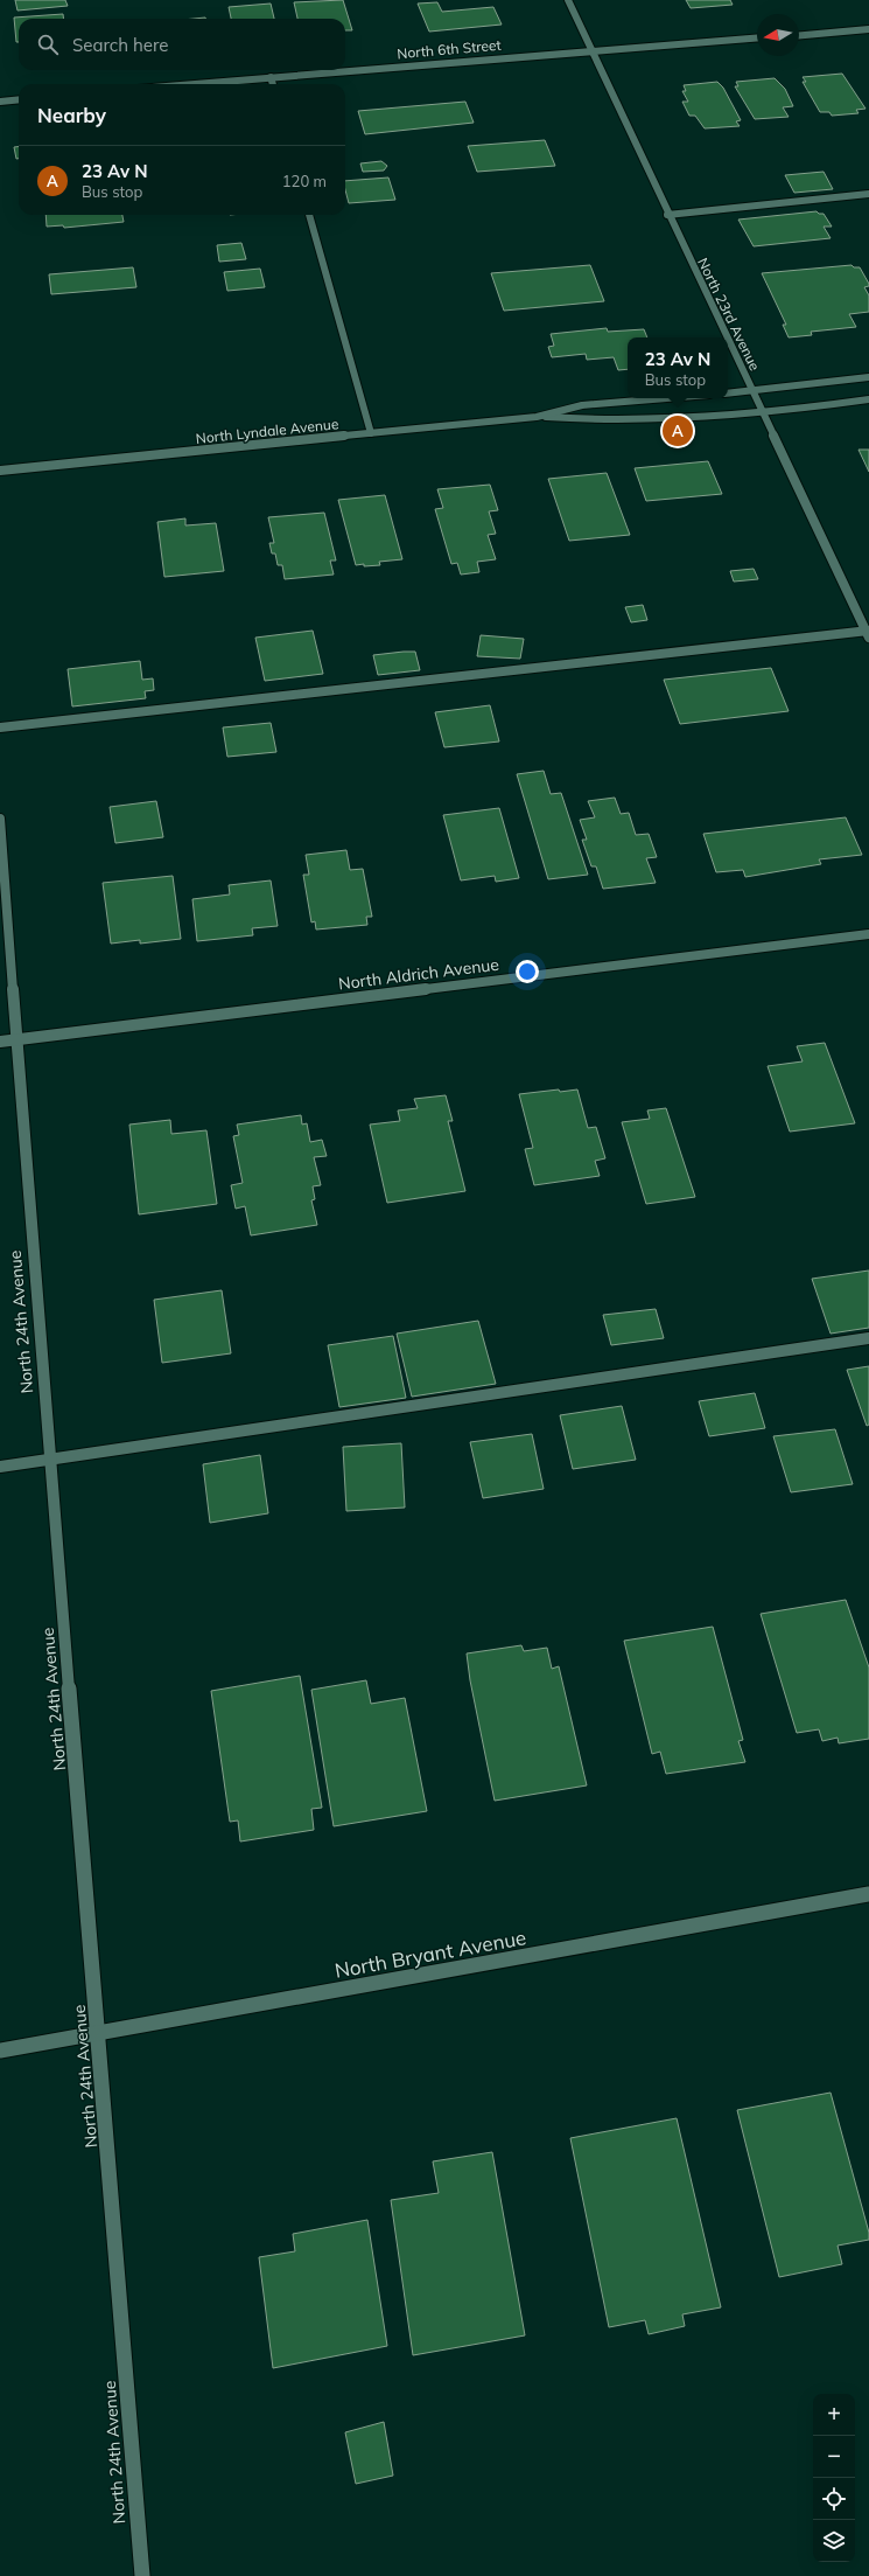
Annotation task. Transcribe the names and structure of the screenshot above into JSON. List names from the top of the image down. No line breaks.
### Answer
{"streets":{"street":["North 6th Street","North 23rd Avenue","North Lyndale Avenue","North Aldrich Avenue","North 24th Avenue","North Bryant Avenue"]},"crossings":[["North 6th Street","North 23rd Avenue"],["North 23rd Avenue","North Lyndale Avenue"],["North Aldrich Avenue","North 24th Avenue"],["North 24th Avenue","North Bryant Avenue"]],"north":"left","page":{"search":"Search here","heading":"Nearby","list":[{"mark":"A","name":"23 Av N","note":"Bus stop","value":"120 m"}],"popup":["23 Av N","Bus stop"],"pins":"A","map_buttons":["+","−"]}}
